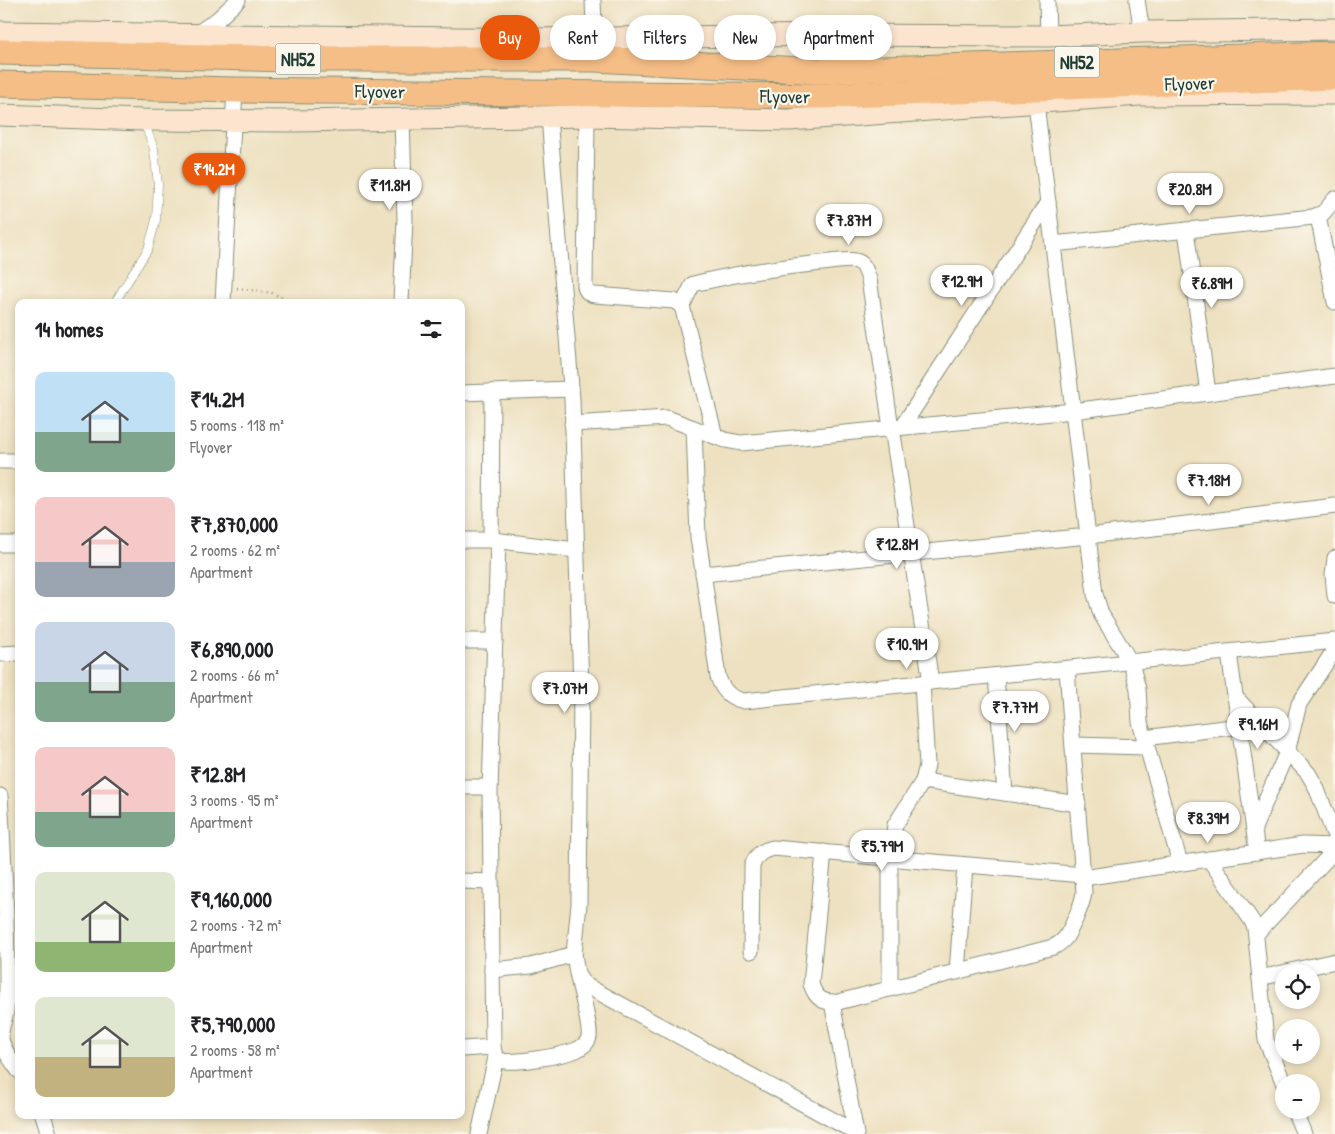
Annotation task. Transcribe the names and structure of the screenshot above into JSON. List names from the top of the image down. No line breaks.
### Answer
{"streets":{"highway":["NH52","Flyover"]},"crossings":[["NH52","Flyover"]],"page":{"chip":["Buy","Rent","Filters","New","Apartment"],"price":["₹14.2M","₹11.8M","₹20.8M","₹7.87M","₹12.9M","₹6.89M","₹7.18M","₹12.8M","₹10.9M","₹7.07M","₹7.77M","₹9.16M","₹8.39M","₹5.79M"],"heading":"14 homes","list":[{"name":"₹14.2M","note":"5 rooms · 118 m² · Flyover"},{"name":"₹7,870,000","note":"2 rooms · 62 m² · Apartment"},{"name":"₹6,890,000","note":"2 rooms · 66 m² · Apartment"},{"name":"₹12.8M","note":"3 rooms · 95 m² · Apartment"},{"name":"₹9,160,000","note":"2 rooms · 72 m² · Apartment"},{"name":"₹5,790,000","note":"2 rooms · 58 m² · Apartment"}],"map_buttons":["+","−"]}}
